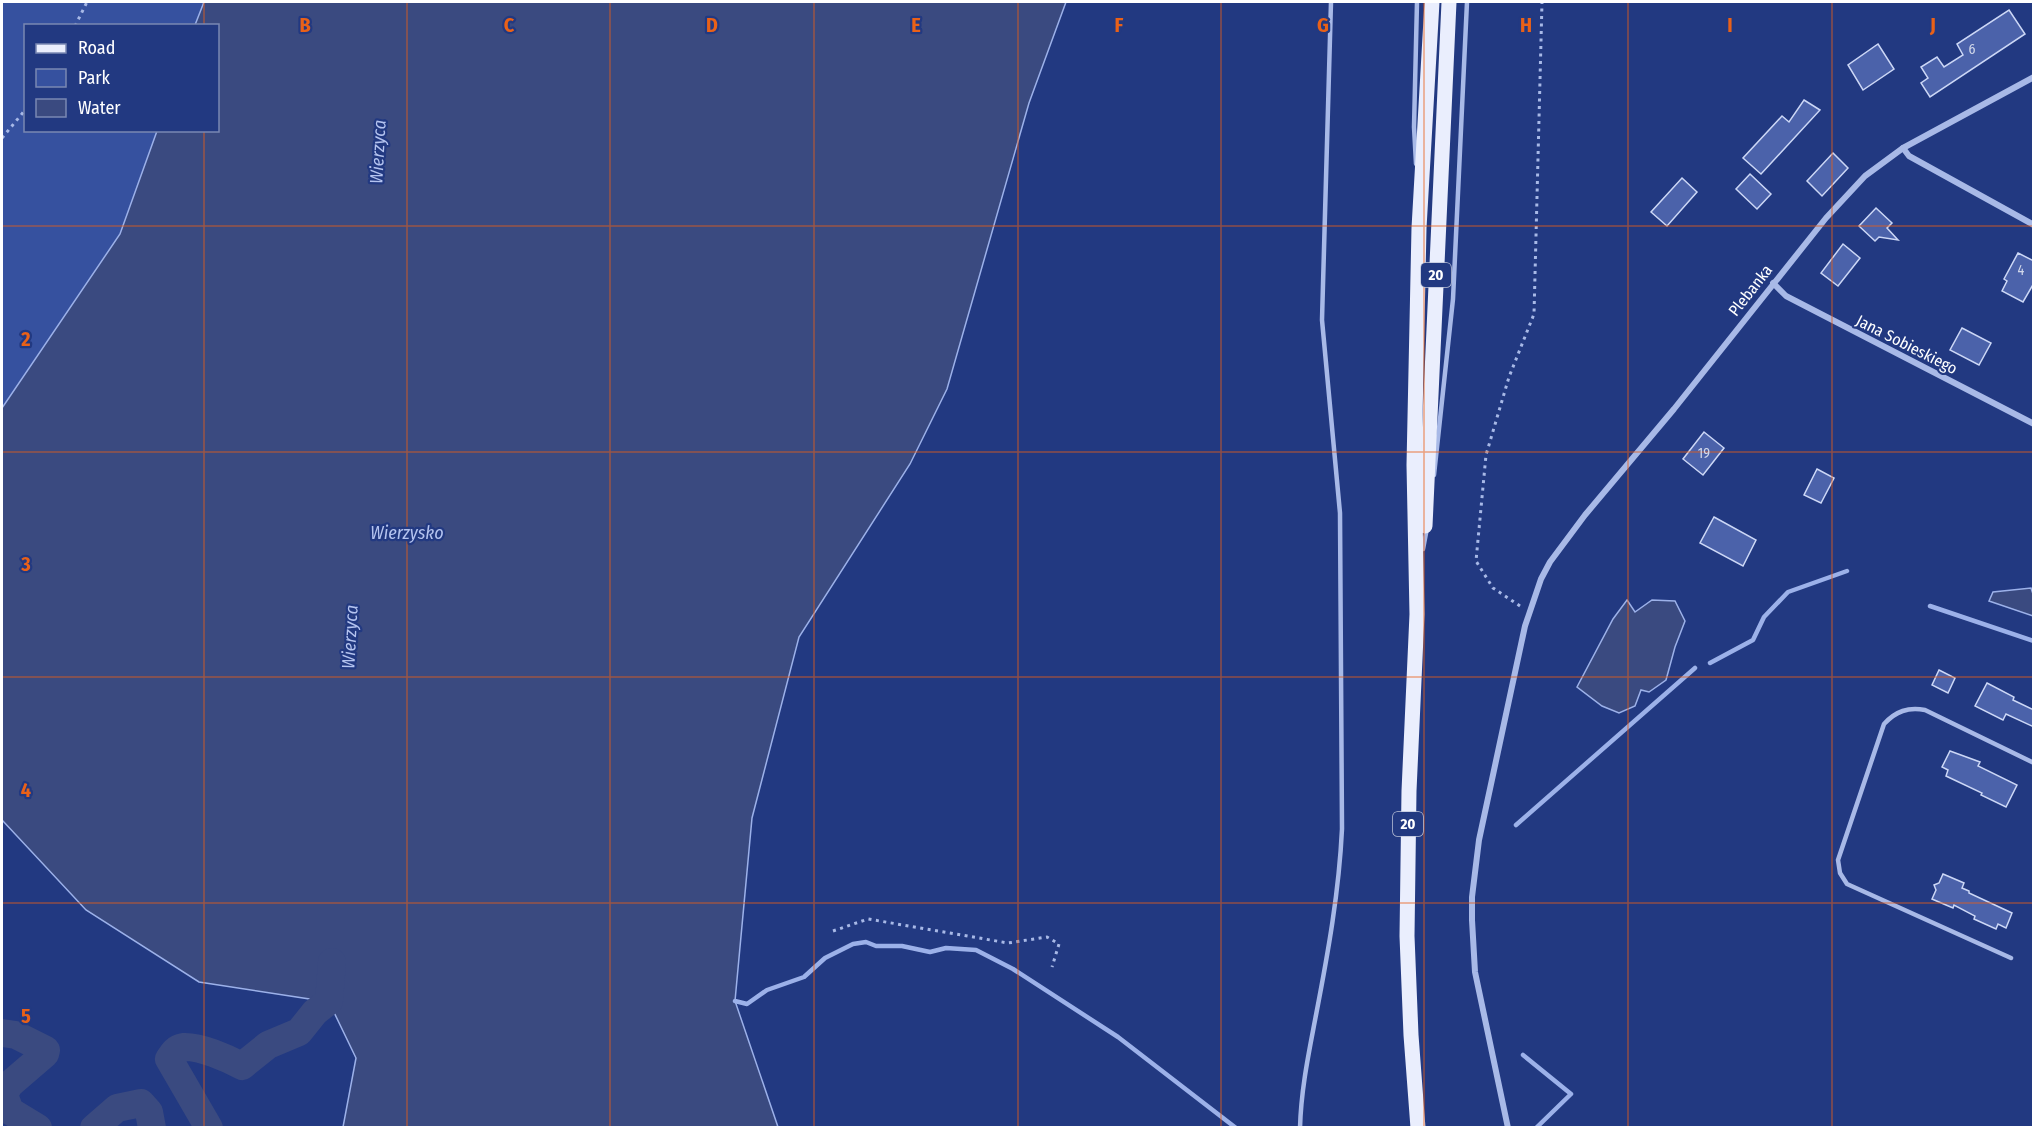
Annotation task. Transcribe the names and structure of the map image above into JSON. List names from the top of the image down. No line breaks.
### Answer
{"streets":{"main road":["20"],"street":["Plebanka","Jana Sobieskiego"]},"crossings":[["Plebanka","Jana Sobieskiego"]],"water":["Wierzyca","Wierzysko"],"house_numbers":["6","4","19"],"legend":["Road","Park","Water"],"grid":{"columns":["B","C","D","E","F","G","H","I","J"],"rows":["2","3","4","5"]}}
